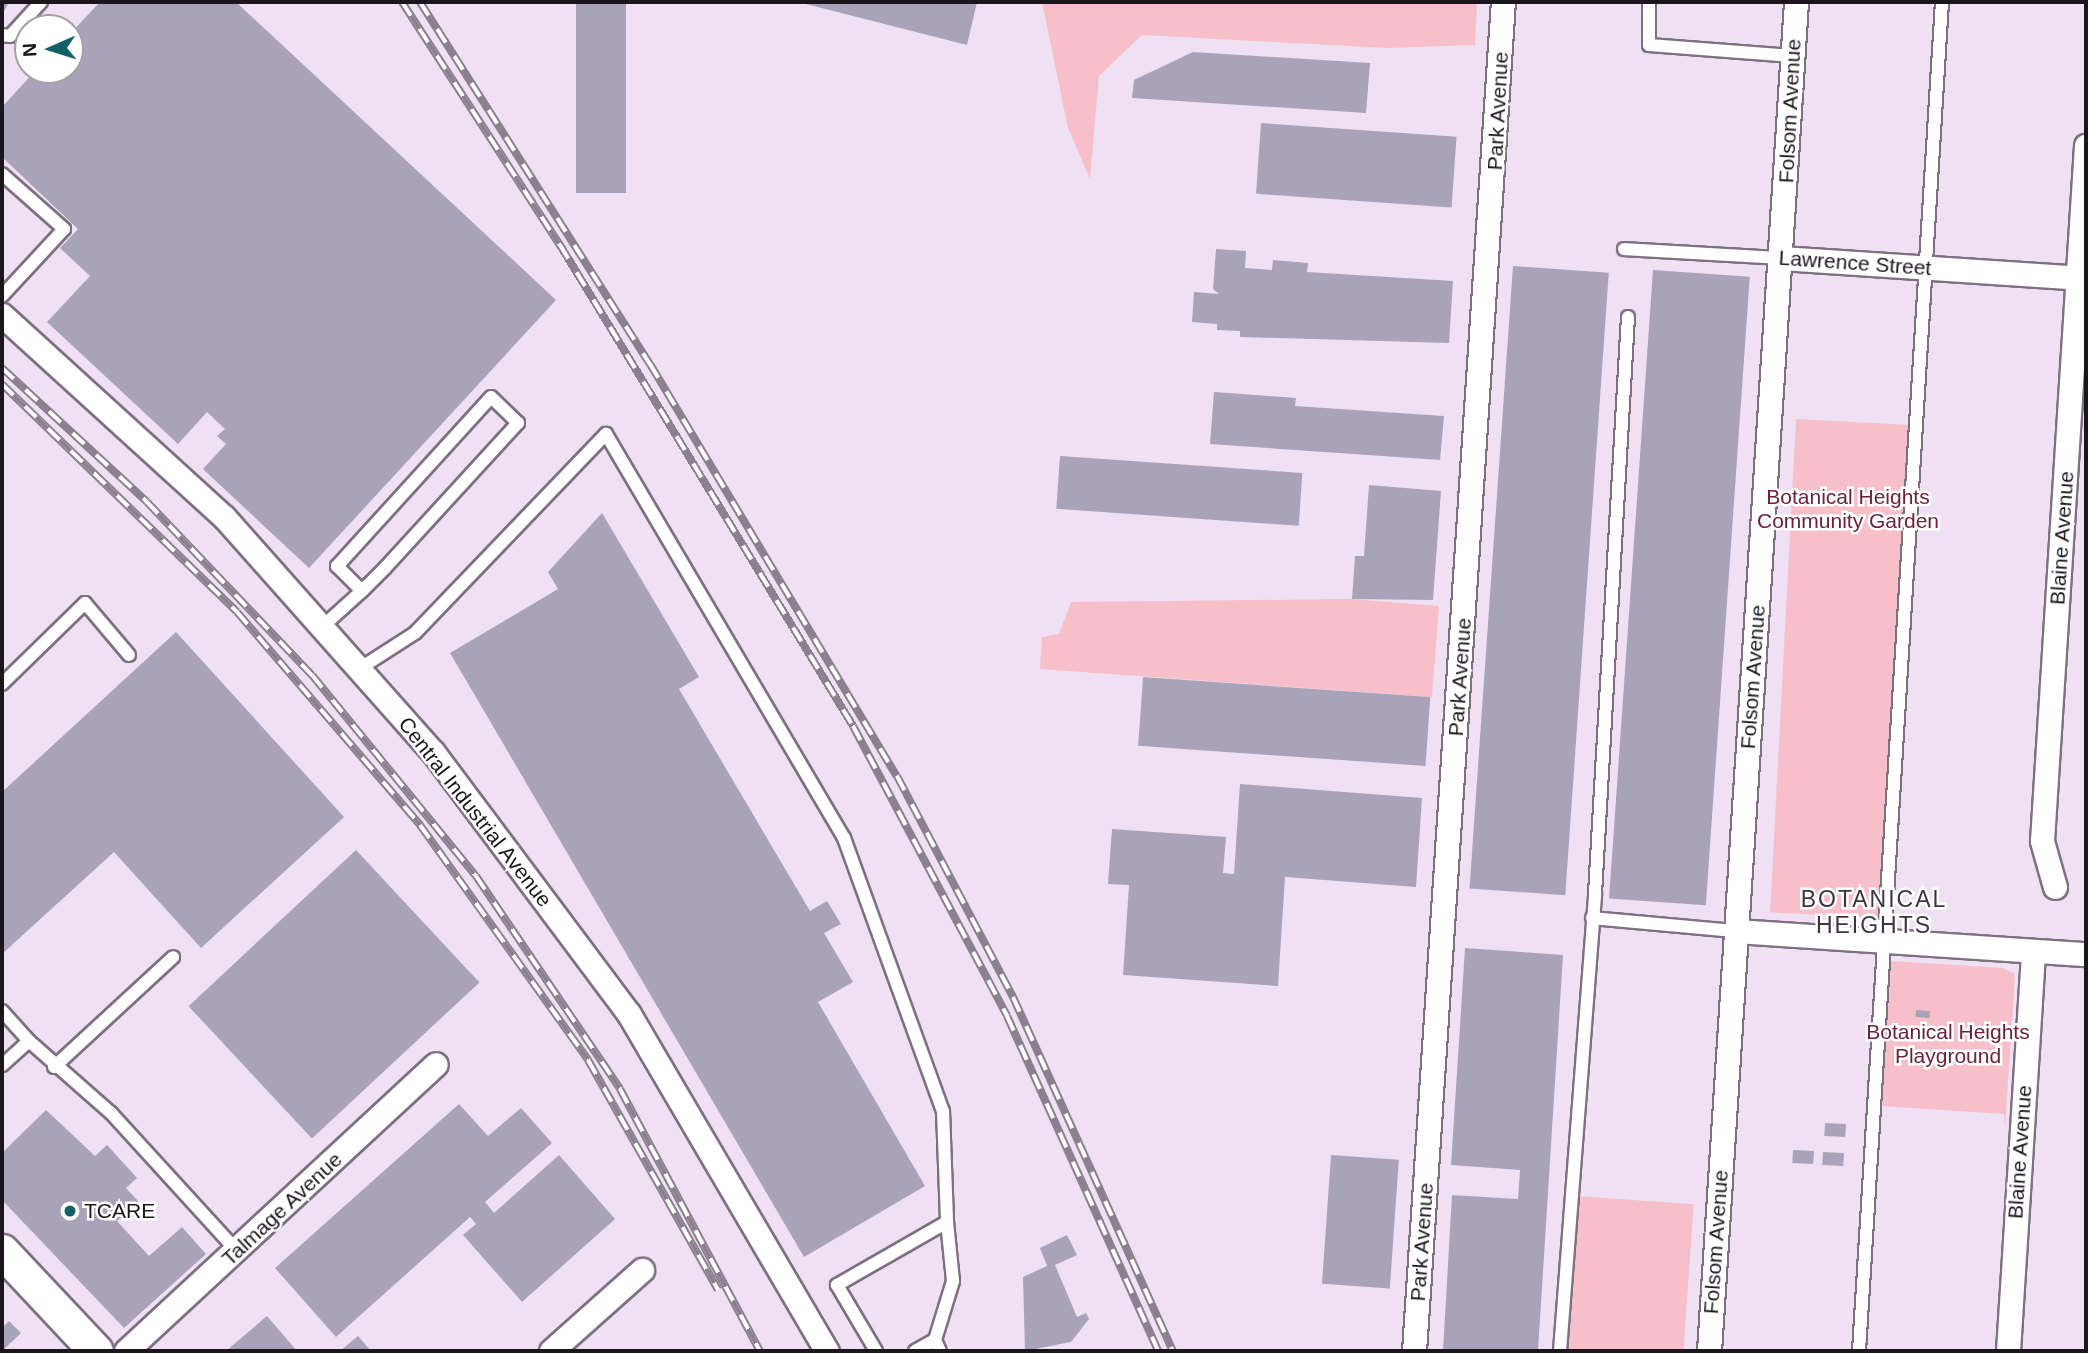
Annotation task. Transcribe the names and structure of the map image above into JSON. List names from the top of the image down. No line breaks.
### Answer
{"streets":{"street":["Park Avenue","Folsom Avenue","Lawrence Street","Blaine Avenue","Central Industrial Avenue","Talmage Avenue"]},"crossings":[["Folsom Avenue","Lawrence Street"],["Lawrence Street","Blaine Avenue"]],"districts":["BOTANICAL HEIGHTS"],"parks":["Botanical Heights Community Garden","Botanical Heights Playground"],"places":["TCARE"],"north":"left"}
